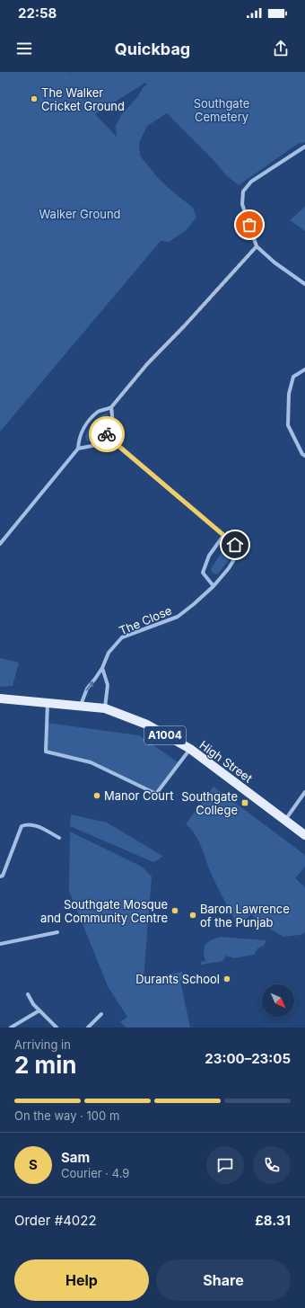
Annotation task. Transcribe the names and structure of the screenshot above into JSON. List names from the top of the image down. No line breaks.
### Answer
{"streets":{"main road":["A1004","High Street"],"street":["The Close"]},"crossings":[["The Close","High Street"]],"parks":["Southgate Cemetery","Walker Ground"],"places":{"other":["The Walker Cricket Ground","Manor Court","Southgate Mosque and Community Centre","Baron Lawrence of the Punjab","Durants School"],"transit":["Southgate College"]},"north":"bottom right","page":{"status":"22:58","header":"Quickbag","heading":["2 min","Arriving in","23:00–23:05"],"panel":["Sam","Courier · 4.9","Order #4022","£8.31"],"bar":"On the way · 100 m","round":"S","buttons":["Help","Share"]}}
